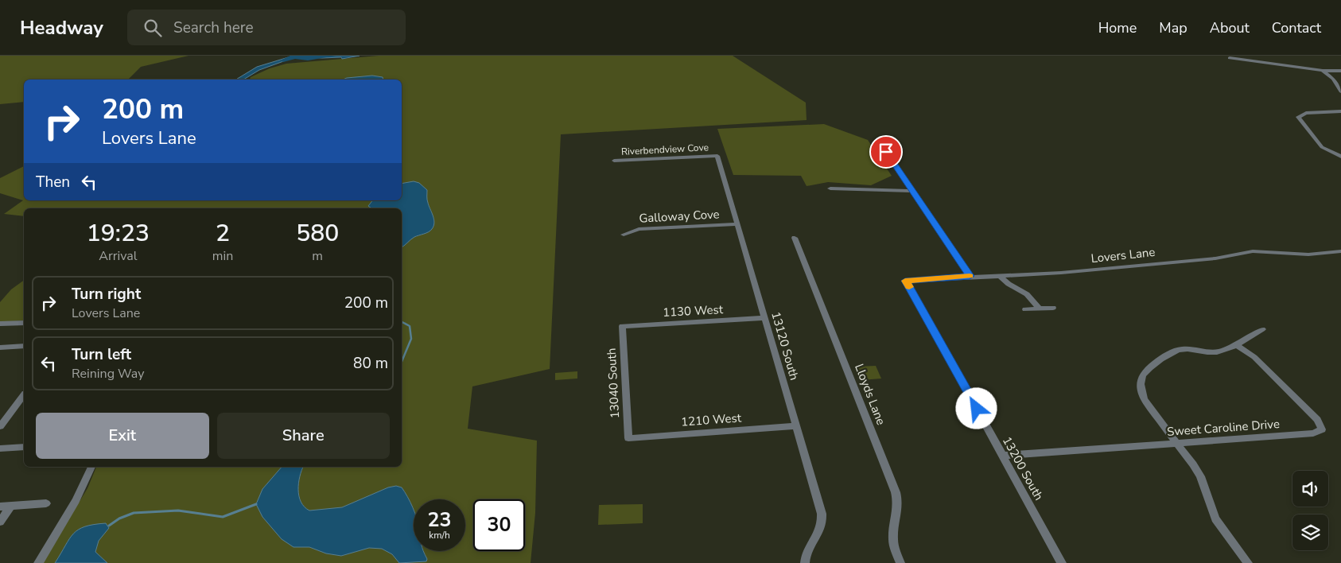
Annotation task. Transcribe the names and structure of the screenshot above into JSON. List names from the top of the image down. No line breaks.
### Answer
{"streets":{"street":["Riverbendview Cove","Galloway Cove","Lovers Lane","1130 West","13120 South","13040 South","Lloyds Lane","1210 West","Sweet Caroline Drive","13200 South"]},"crossings":[["Riverbendview Cove","13120 South"],["Galloway Cove","13120 South"],["Lovers Lane","13200 South"],["1130 West","13120 South"],["1130 West","13040 South"],["13120 South","1210 West"],["13040 South","1210 West"],["Sweet Caroline Drive","13200 South"]],"page":{"header":"Headway","search":"Search here","nav":["Home","Map","About","Contact"],"turn":["200 m","Lovers Lane"],"then":"Then","eta":["19:23","Arrival","2","min","580","m"],"list":[{"name":"Turn right","note":"Lovers Lane","value":"200 m"},{"name":"Turn left","note":"Reining Way","value":"80 m"}],"buttons":["Exit","Share"],"speed":"23 km/h","limit":"30"}}
